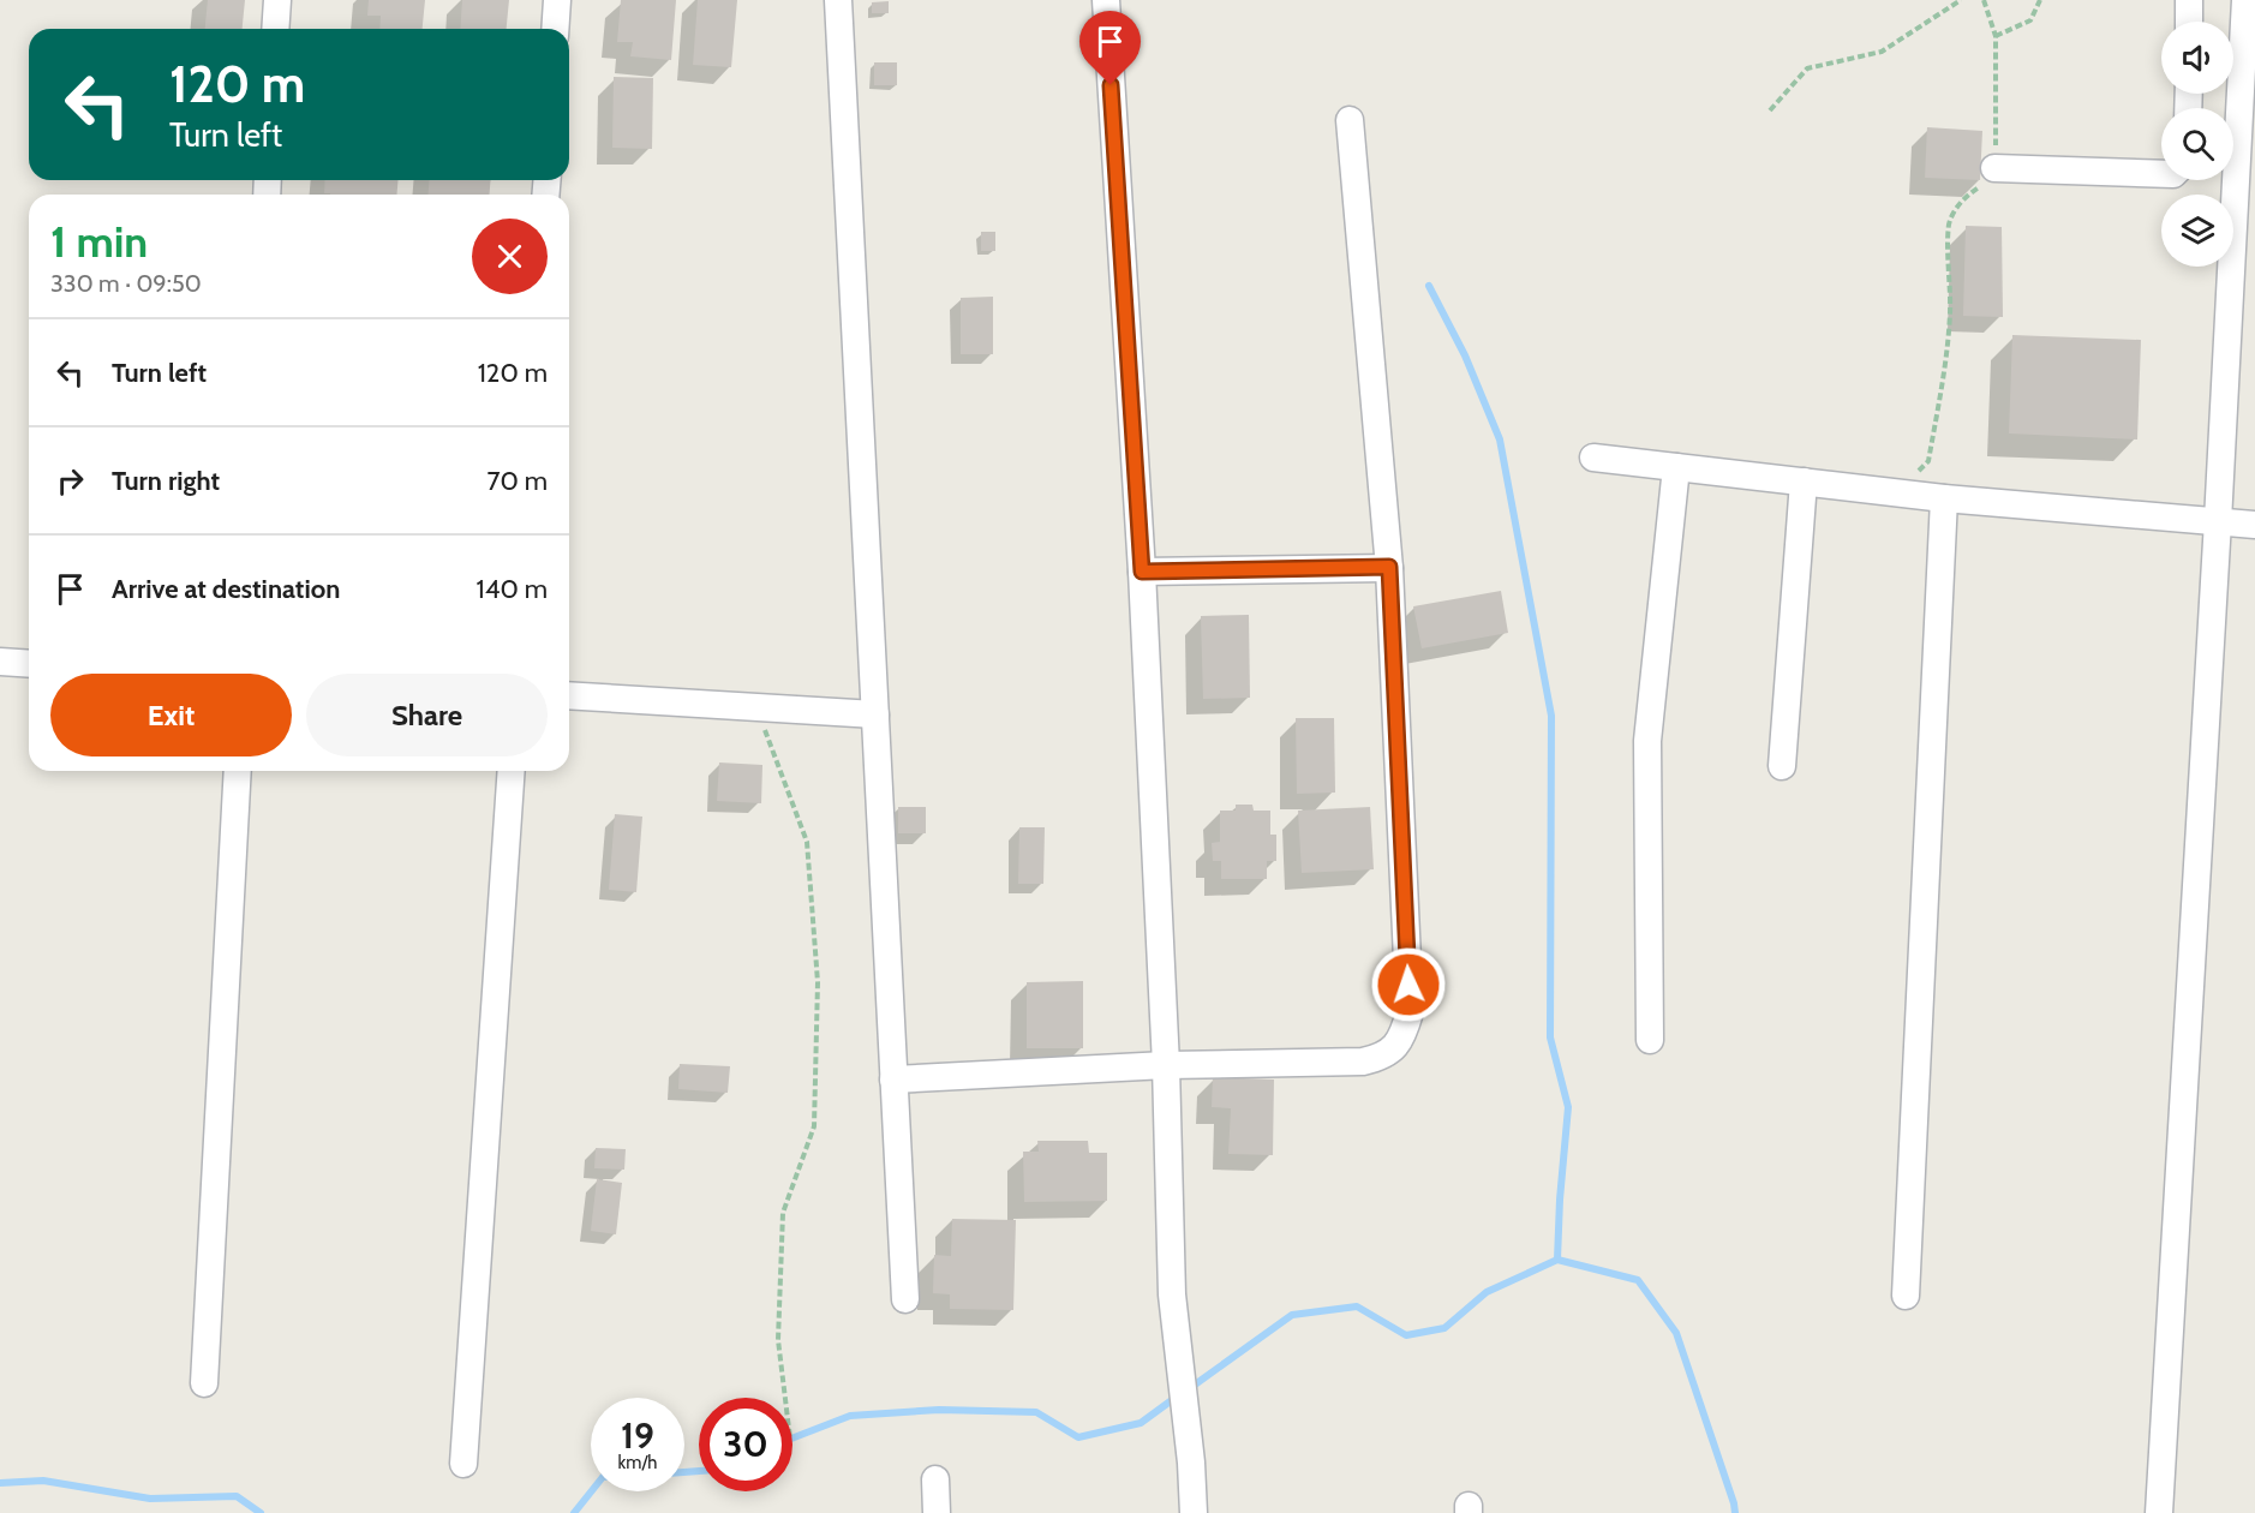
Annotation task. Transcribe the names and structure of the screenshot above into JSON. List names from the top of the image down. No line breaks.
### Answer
{"page":{"turn":["120 m","Turn left"],"heading":["1 min","330 m · 09:50"],"list":[{"name":"Turn left","value":"120 m"},{"name":"Turn right","value":"70 m"},{"name":"Arrive at destination","value":"140 m"}],"buttons":["Exit","Share"],"speed":"19 km/h","limit":"30"}}
